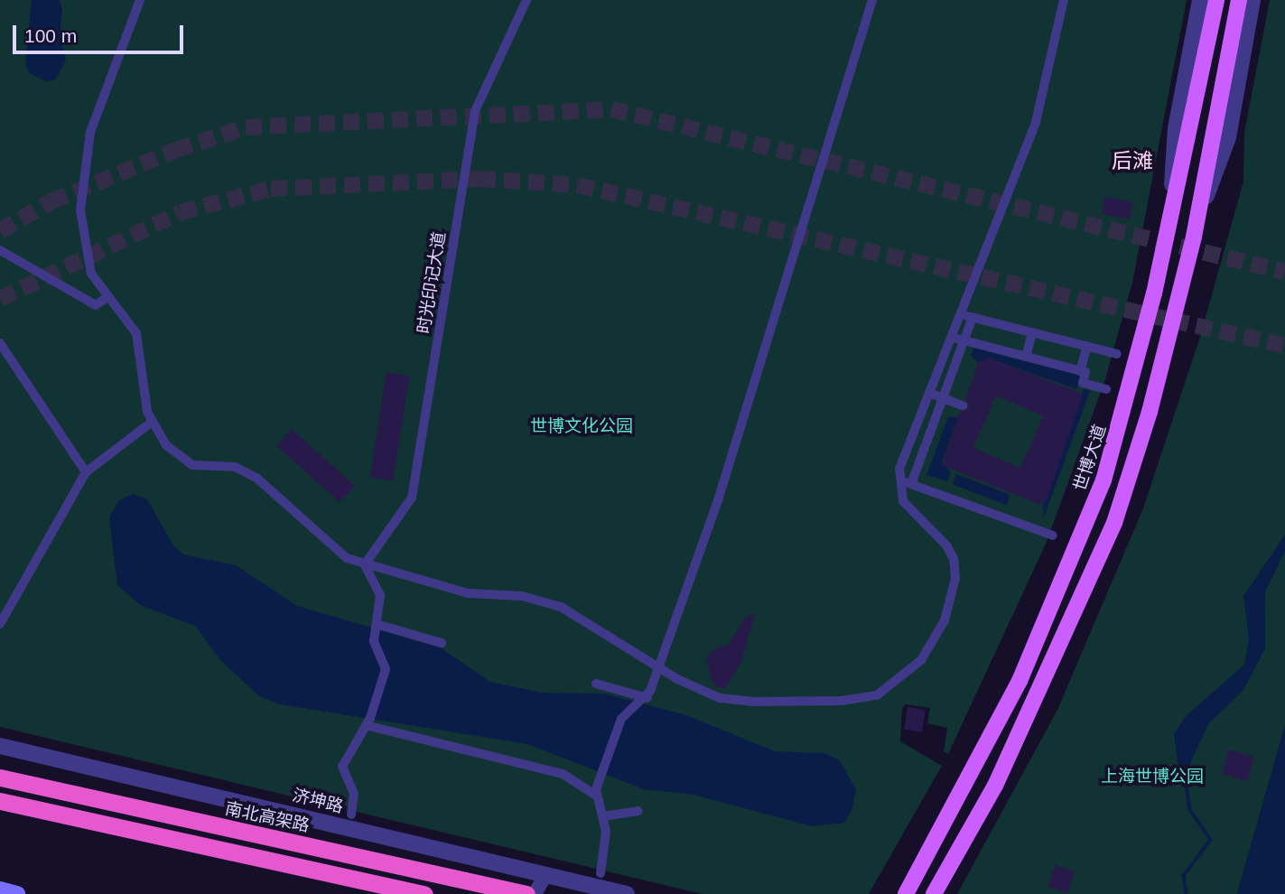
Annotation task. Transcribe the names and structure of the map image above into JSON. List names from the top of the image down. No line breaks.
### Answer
{"streets":{"highway":["南北高架路"],"main road":["世博大道"],"street":["时光印记大道","济坤路"]},"districts":["后滩"],"parks":["世博文化公园","上海世博公园"],"scale_bar":"100 m"}
